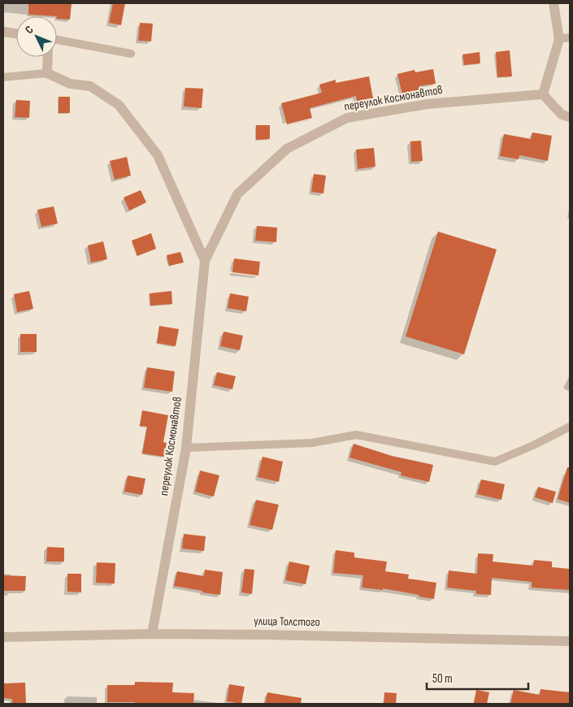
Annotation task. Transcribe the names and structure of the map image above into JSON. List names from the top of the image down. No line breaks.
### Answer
{"streets":{"street":["переулок Космонавтов","улица Толстого"]},"crossings":[["переулок Космонавтов","улица Толстого"]],"scale_bar":"50 m","north":"top left"}
